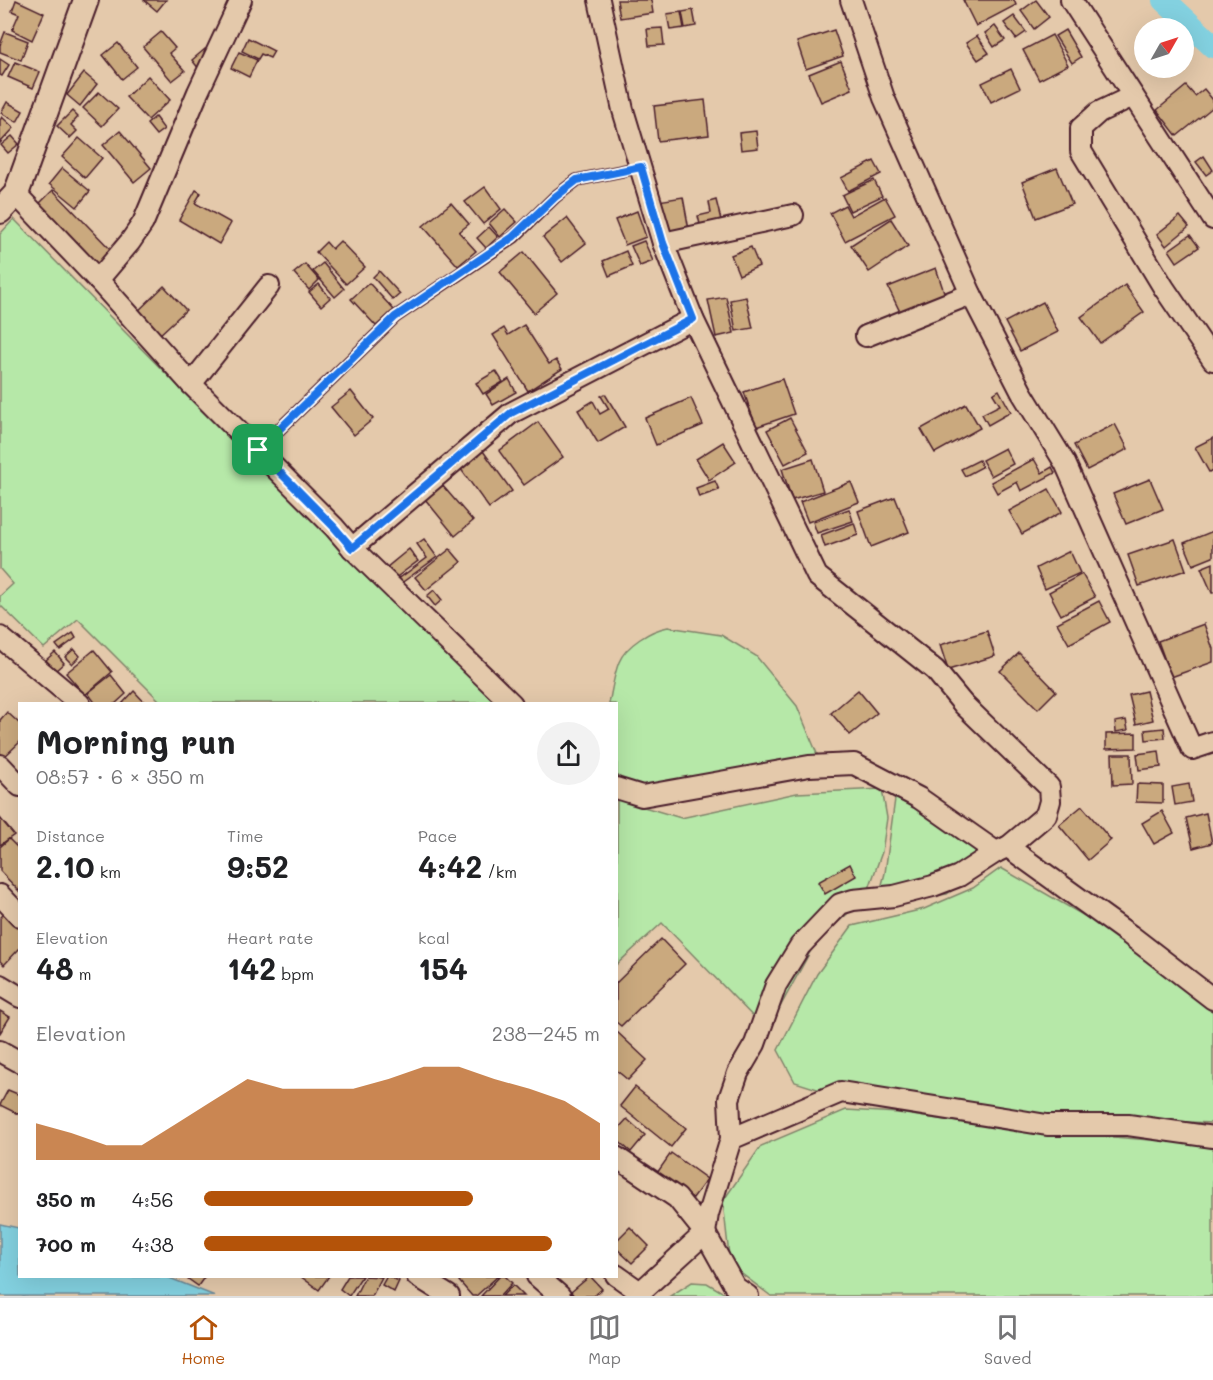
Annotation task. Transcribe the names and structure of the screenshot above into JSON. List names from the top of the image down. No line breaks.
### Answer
{"north":"top right","page":{"heading":["Morning run","08:57 · 6 × 350 m"],"stats":[["Distance","2.10 km"],["Time","9:52"],["Pace","4:42 /km"],["Elevation","48 m"],["Heart rate","142 bpm"],["kcal","154"]],"chart":["Elevation","238–245 m"],"list":[{"name":"350 m","note":"4:56"},{"name":"700 m","note":"4:38"}],"tabs":["Home","Map","Saved"]}}
